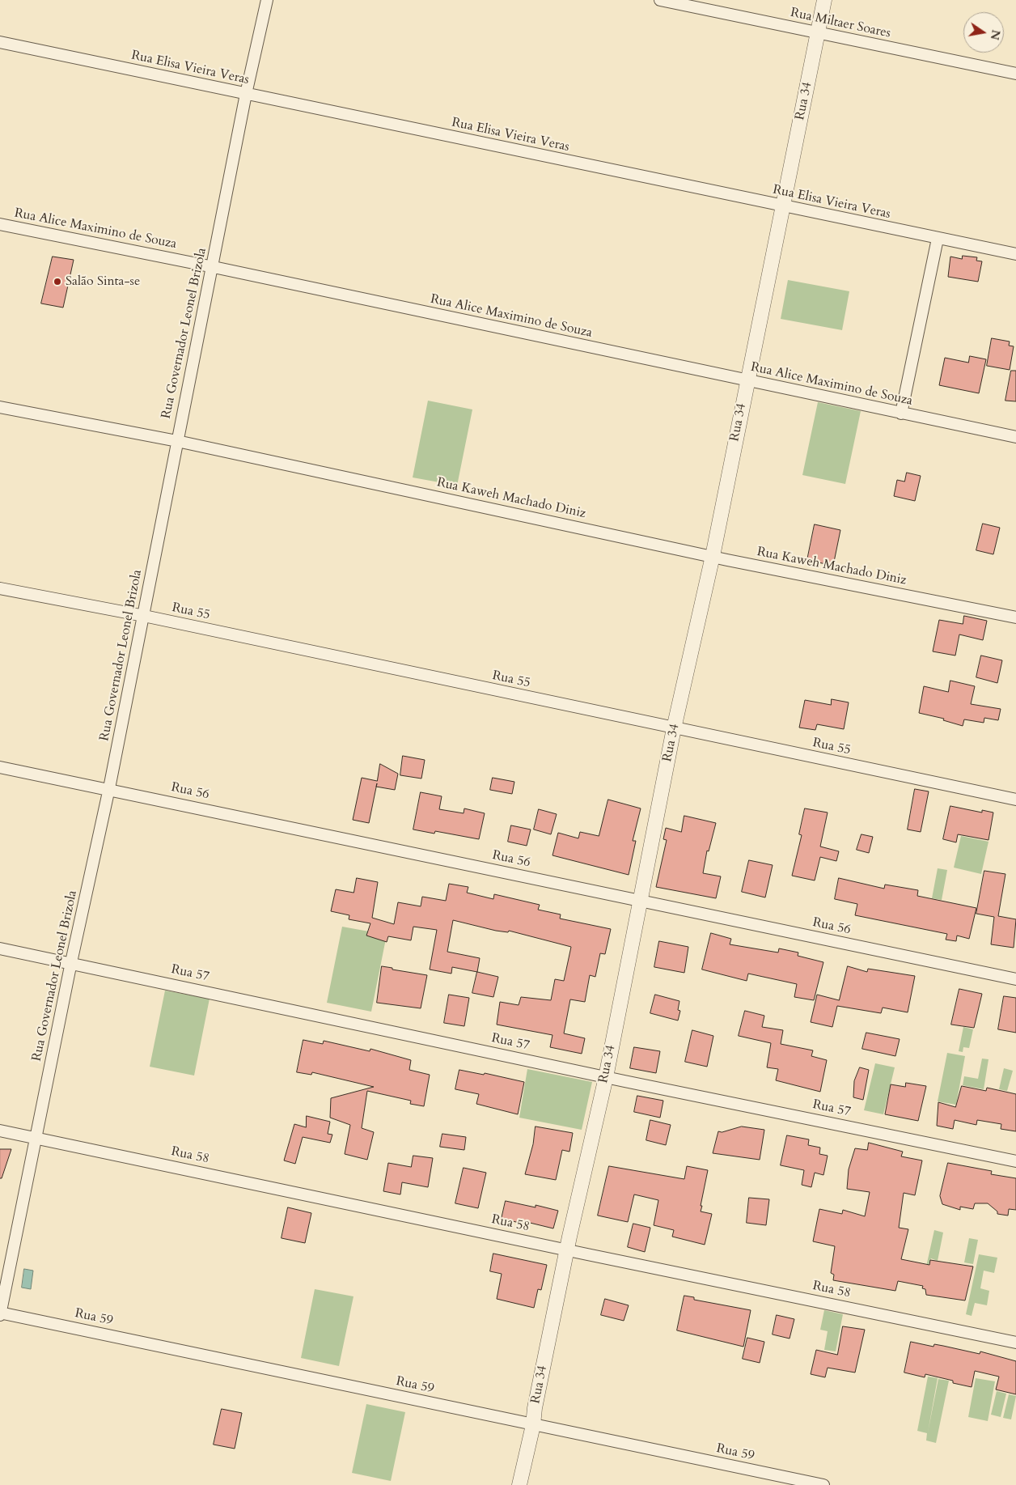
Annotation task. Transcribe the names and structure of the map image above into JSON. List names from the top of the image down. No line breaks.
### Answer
{"streets":{"street":["Rua Miltaer Soares","Rua Elisa Vieira Veras","Rua 34","Rua Alice Maximino de Souza","Rua Governador Leonel Brizola","Rua Kaweh Machado Diniz","Rua 55","Rua 56","Rua 57","Rua 58","Rua 59"]},"crossings":[["Rua Miltaer Soares","Rua 34"],["Rua Elisa Vieira Veras","Rua 34"],["Rua Elisa Vieira Veras","Rua Governador Leonel Brizola"],["Rua 34","Rua Alice Maximino de Souza"],["Rua 34","Rua Kaweh Machado Diniz"],["Rua 34","Rua 55"],["Rua 34","Rua 56"],["Rua 34","Rua 57"],["Rua 34","Rua 58"],["Rua 34","Rua 59"],["Rua Alice Maximino de Souza","Rua Governador Leonel Brizola"],["Rua Governador Leonel Brizola","Rua Kaweh Machado Diniz"],["Rua Governador Leonel Brizola","Rua 55"],["Rua Governador Leonel Brizola","Rua 56"],["Rua Governador Leonel Brizola","Rua 57"],["Rua Governador Leonel Brizola","Rua 58"],["Rua Governador Leonel Brizola","Rua 59"]],"places":["Salão Sinta-se"],"north":"right"}
